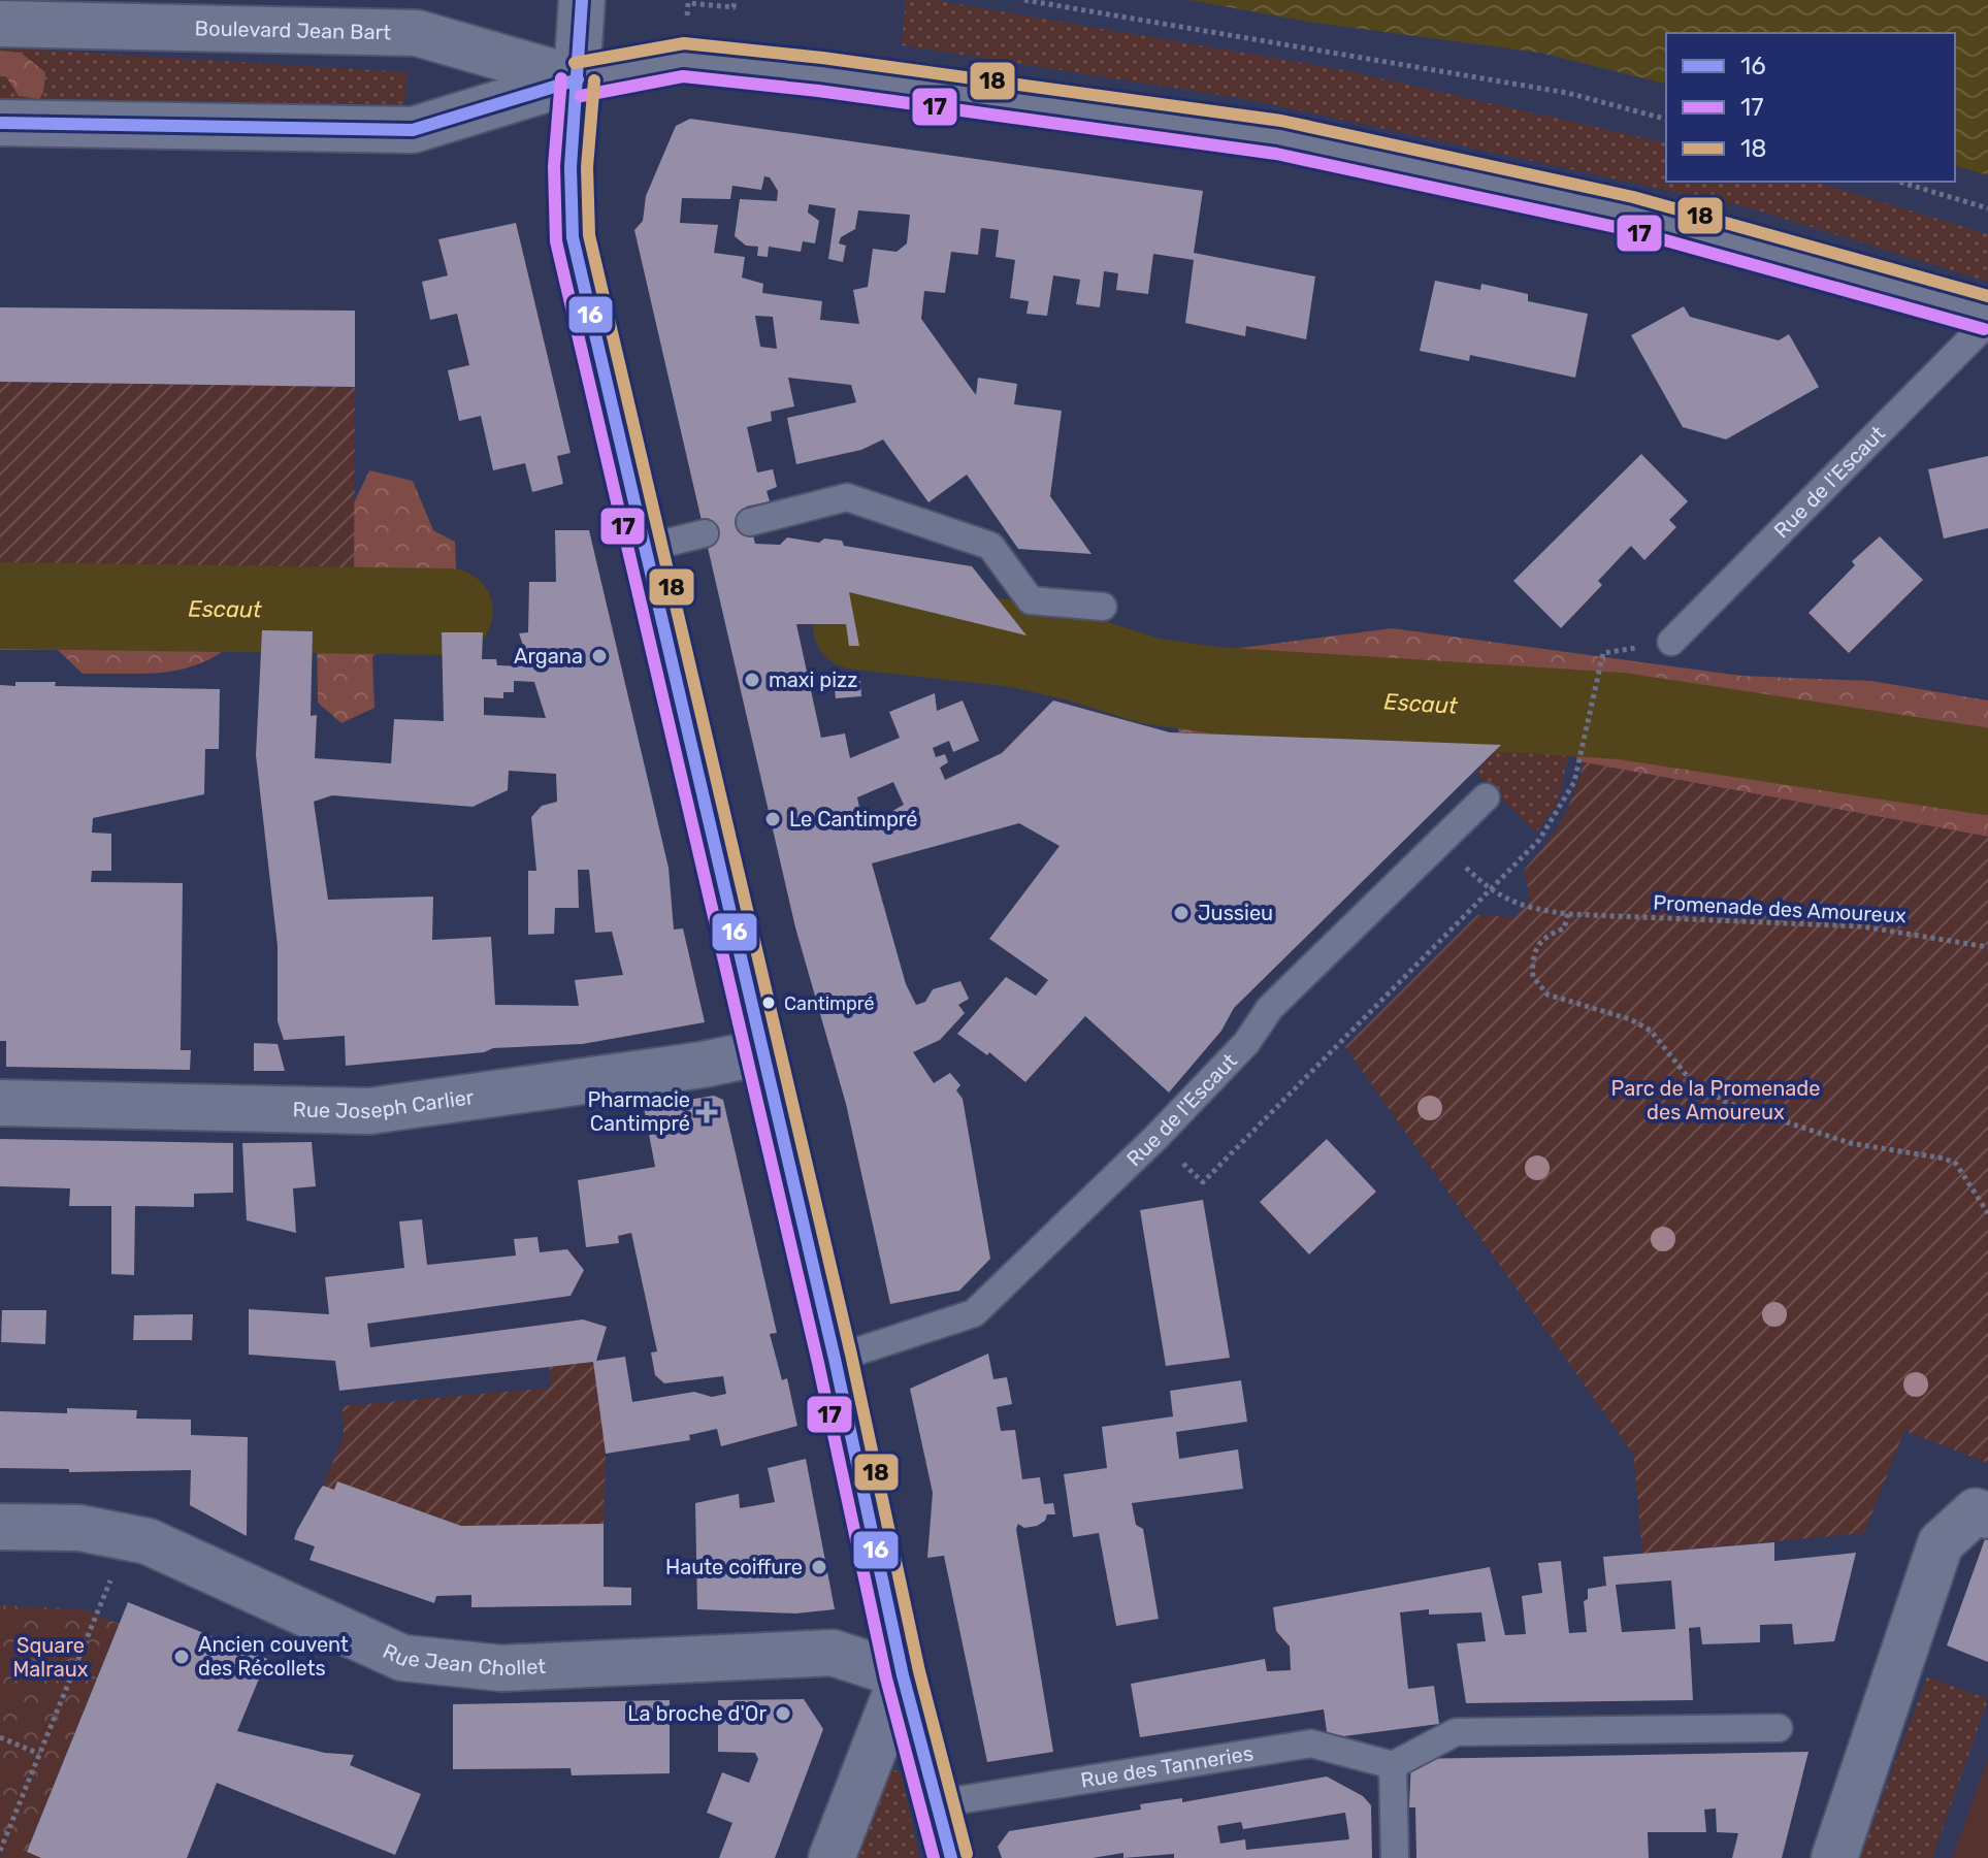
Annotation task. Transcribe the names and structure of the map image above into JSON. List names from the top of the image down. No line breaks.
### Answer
{"streets":{"street":["Boulevard Jean Bart","Rue Joseph Carlier","Rue Jean Chollet"],"lane":["Rue de l'Escaut","Rue des Tanneries"],"path":["Promenade des Amoureux"]},"crossings":[["Rue de l'Escaut","Promenade des Amoureux"]],"water":["Escaut"],"parks":["Parc de la Promenade des Amoureux","Square Malraux"],"places":{"other":["Argana","maxi pizz","Le Cantimpré","Jussieu","Cantimpré","Haute coiffure","Ancien couvent des Récollets","La broche d'Or"],"health":["Pharmacie Cantimpré"]},"lines":["transit line 16","transit line 18","transit line 17"],"legend":["16","17","18"]}
